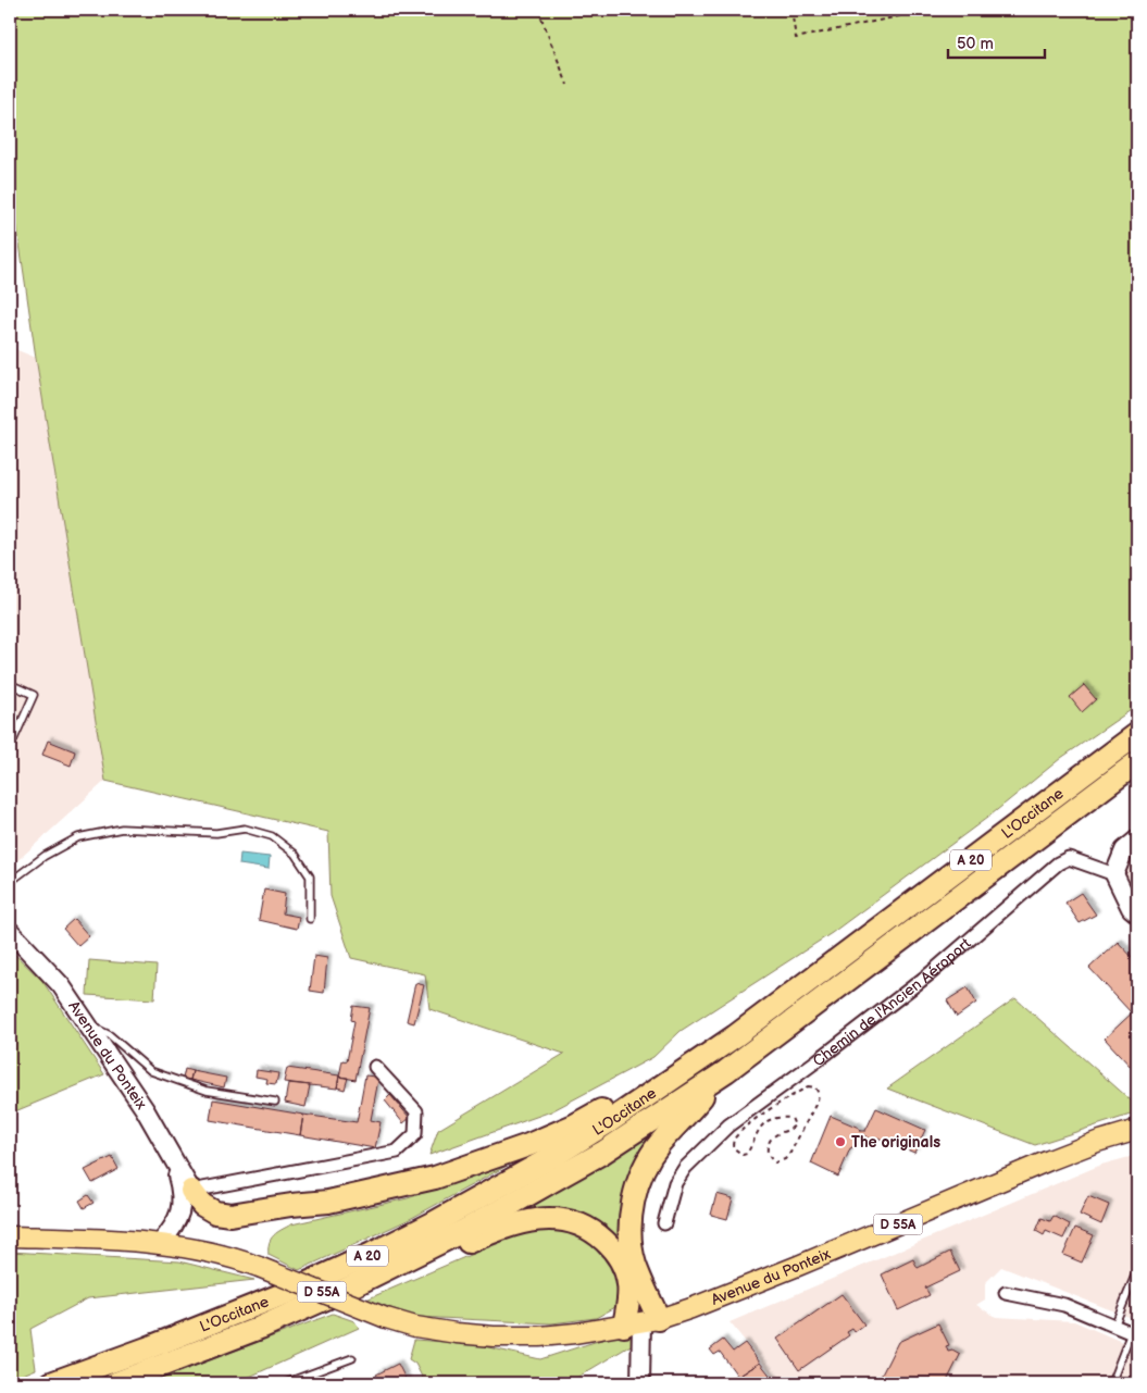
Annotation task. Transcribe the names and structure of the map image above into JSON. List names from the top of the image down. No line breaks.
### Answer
{"streets":{"highway":["L'Occitane","A 20"],"main road":["Avenue du Ponteix","D 55A"],"street":["Chemin de l'Ancien Aéroport"]},"places":["The originals"],"scale_bar":"50 m"}
